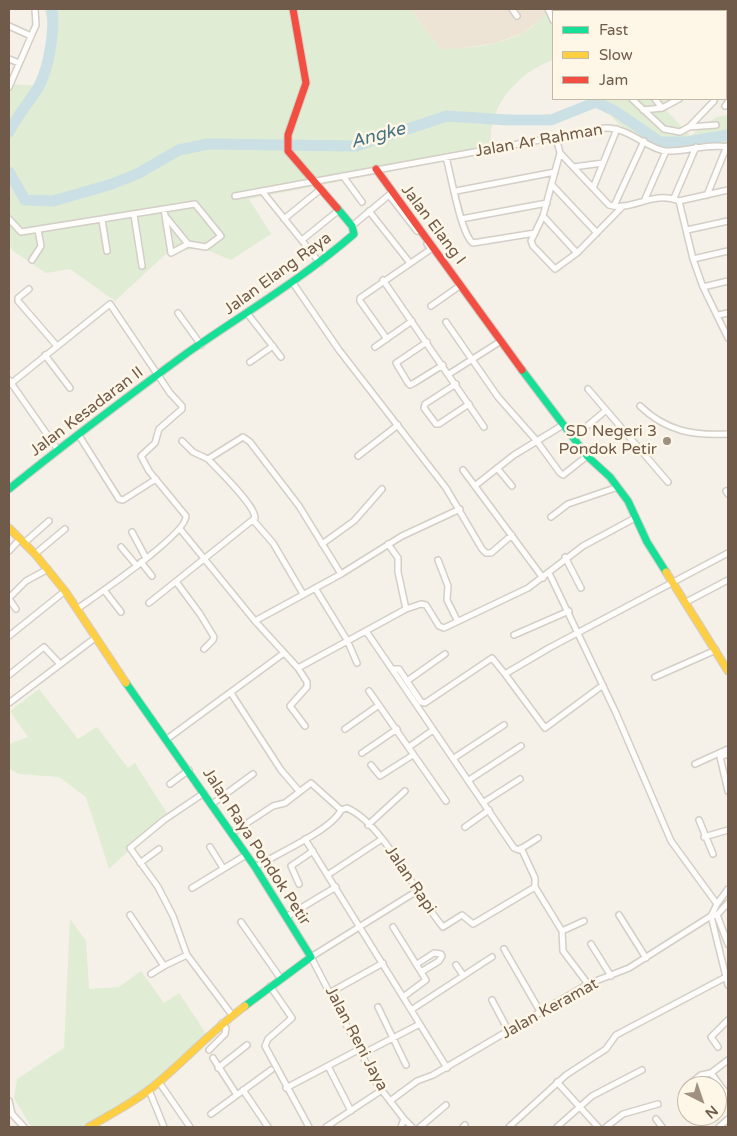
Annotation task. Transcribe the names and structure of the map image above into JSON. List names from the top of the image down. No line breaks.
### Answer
{"streets":{"street":["Jalan Ar Rahman","Jalan Elang I","Jalan Elang Raya","Jalan Kesadaran II","Jalan Raya Pondok Petir","Jalan Rapi","Jalan Keramat","Jalan Reni Jaya"]},"crossings":[["Jalan Ar Rahman","Jalan Elang I"],["Jalan Elang Raya","Jalan Kesadaran II"],["Jalan Raya Pondok Petir","Jalan Reni Jaya"],["Jalan Keramat","Jalan Reni Jaya"]],"water":["Angke"],"places":["SD Negeri 3 Pondok Petir"],"legend":["Fast","Slow","Jam"],"north":"bottom right"}
